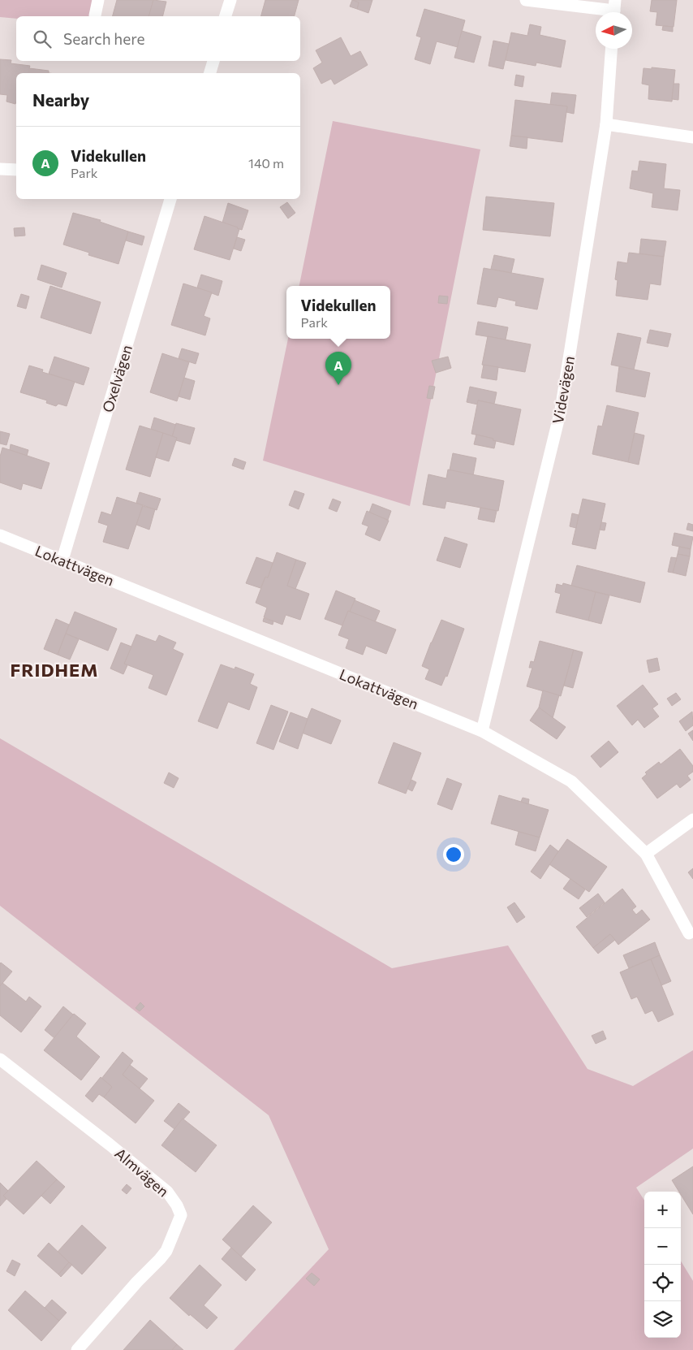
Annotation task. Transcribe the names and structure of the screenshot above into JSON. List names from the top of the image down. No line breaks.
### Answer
{"streets":{"street":["Oxelvägen","Videvägen","Lokattvägen","Almvägen"]},"crossings":[["Oxelvägen","Lokattvägen"],["Videvägen","Lokattvägen"]],"districts":["FRIDHEM"],"north":"left","page":{"search":"Search here","heading":"Nearby","list":[{"mark":"A","name":"Videkullen","note":"Park","value":"140 m"}],"popup":["Videkullen","Park"],"pins":"A","map_buttons":["+","−"]}}
